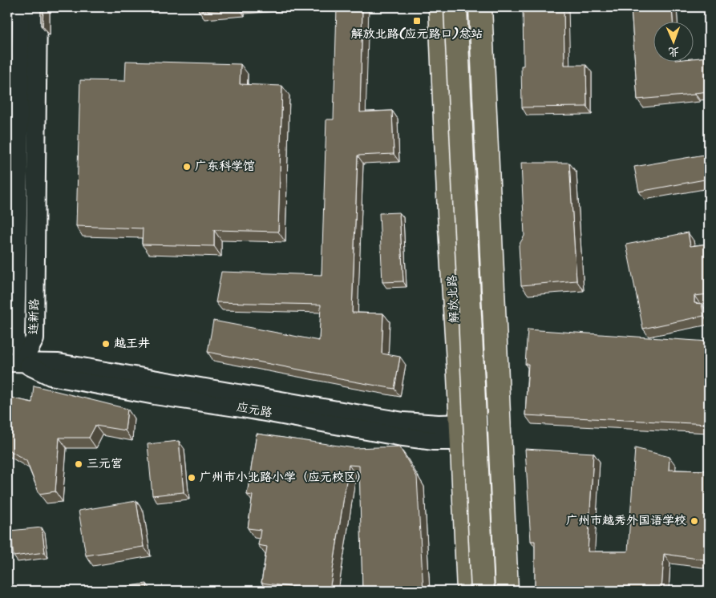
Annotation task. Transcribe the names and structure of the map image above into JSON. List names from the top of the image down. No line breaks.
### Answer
{"streets":{"main road":["解放北路","应元路"],"street":["连新路"]},"crossings":[["解放北路","应元路"],["连新路","应元路"]],"places":{"transit":["解放北路(应元路口)总站"],"other":["广东科学馆","越王井","三元宫","广州市小北路小学（应元校区）","广州市越秀外国语学校"]},"north":"bottom"}
